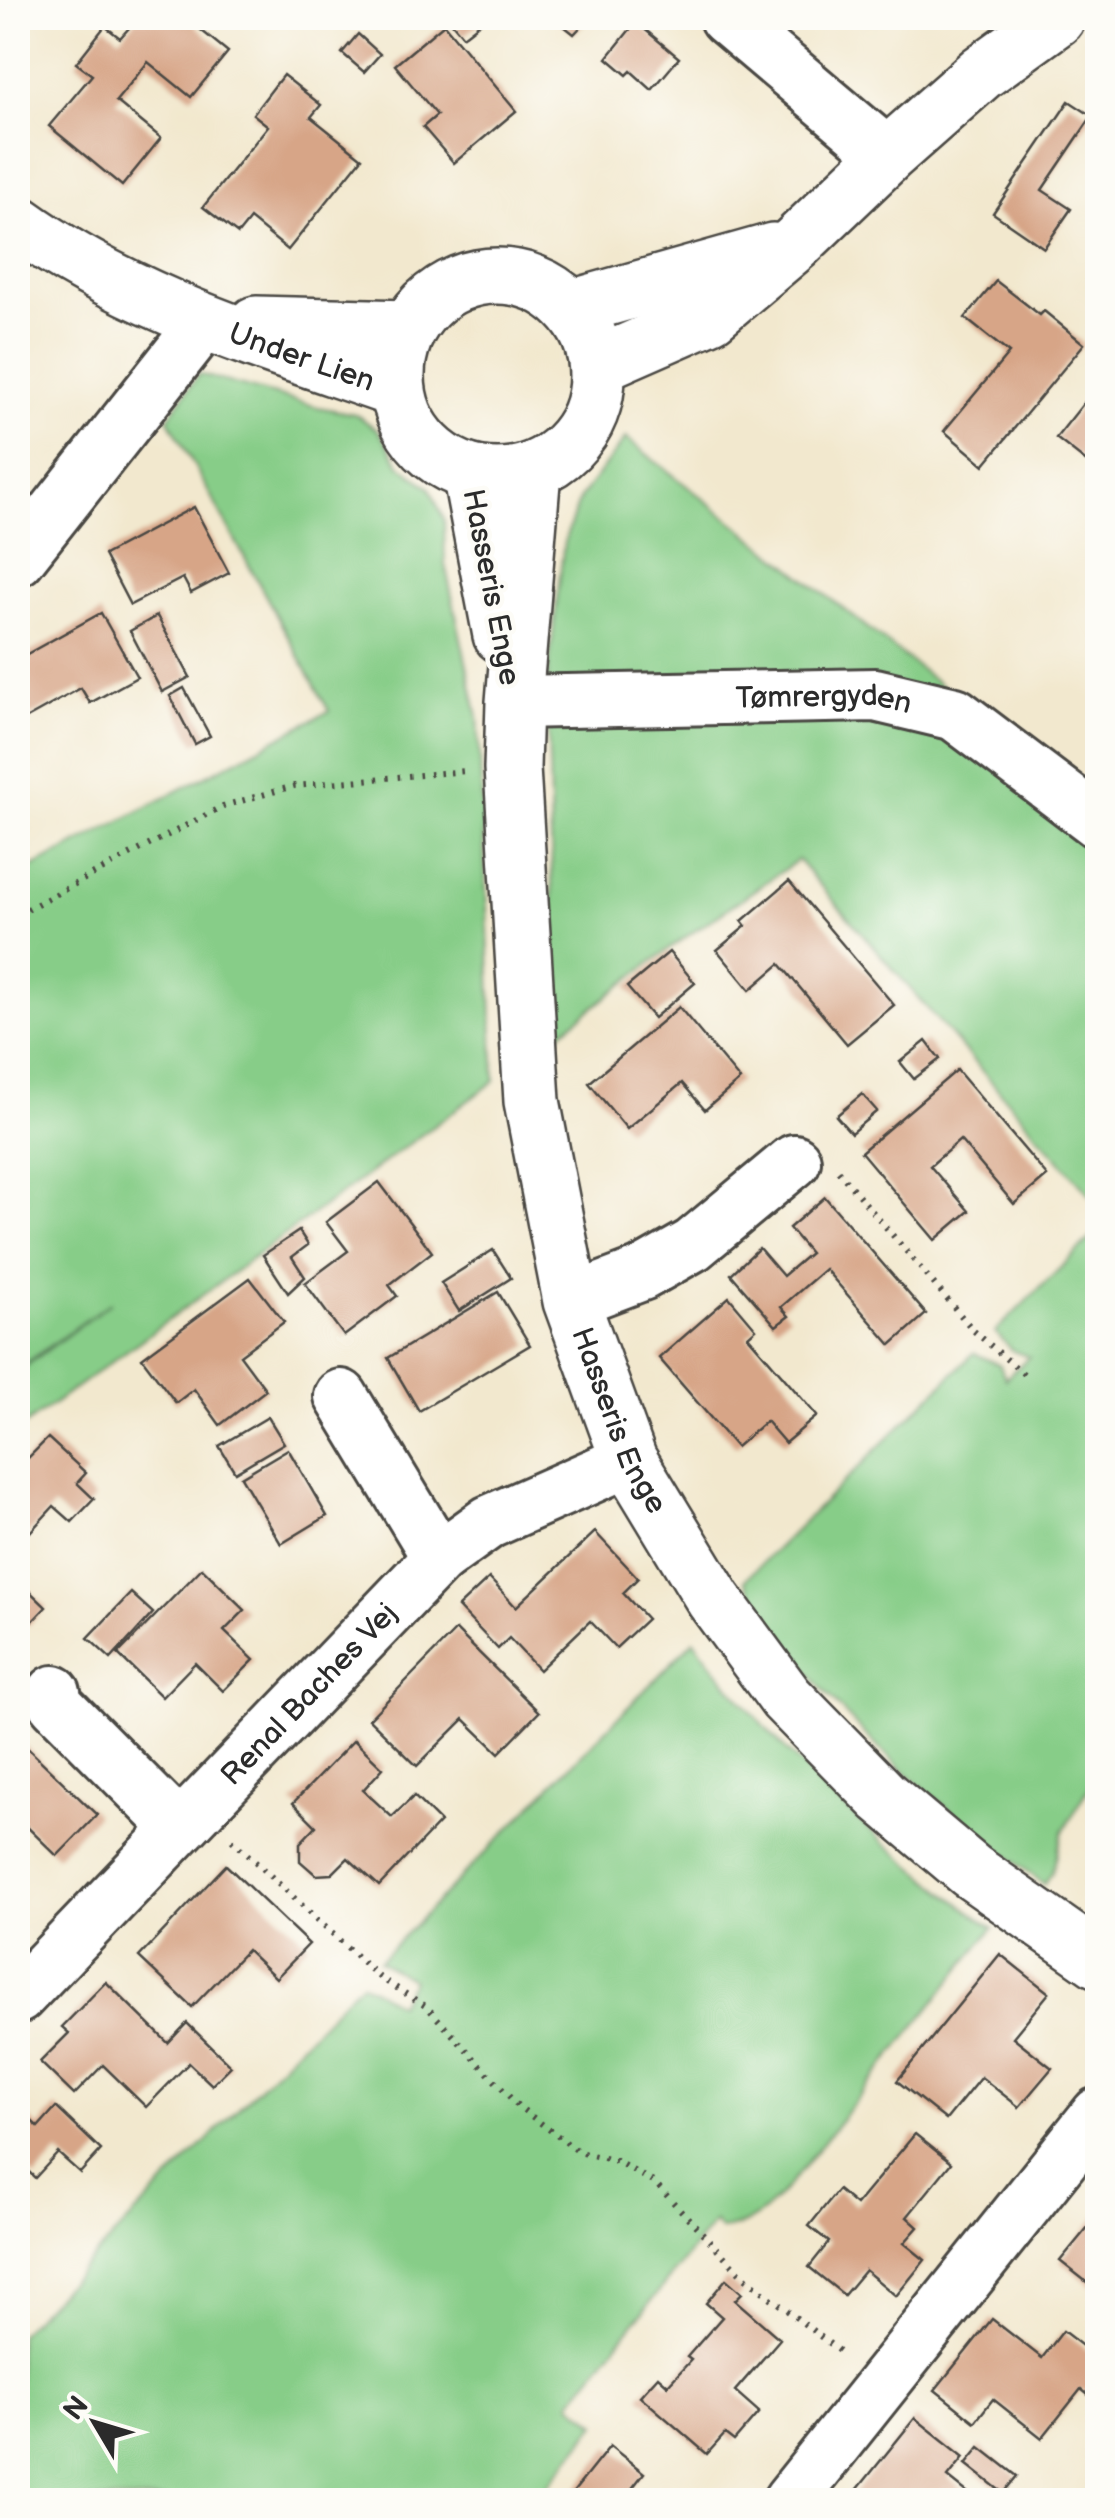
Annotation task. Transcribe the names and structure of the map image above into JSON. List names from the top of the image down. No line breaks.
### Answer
{"streets":{"street":["Under Lien","Hasseris Enge","Tømrergyden","Renal Baches Vej"]},"crossings":[["Under Lien","Hasseris Enge"],["Hasseris Enge","Tømrergyden"],["Hasseris Enge","Renal Baches Vej"]],"north":"top left"}
